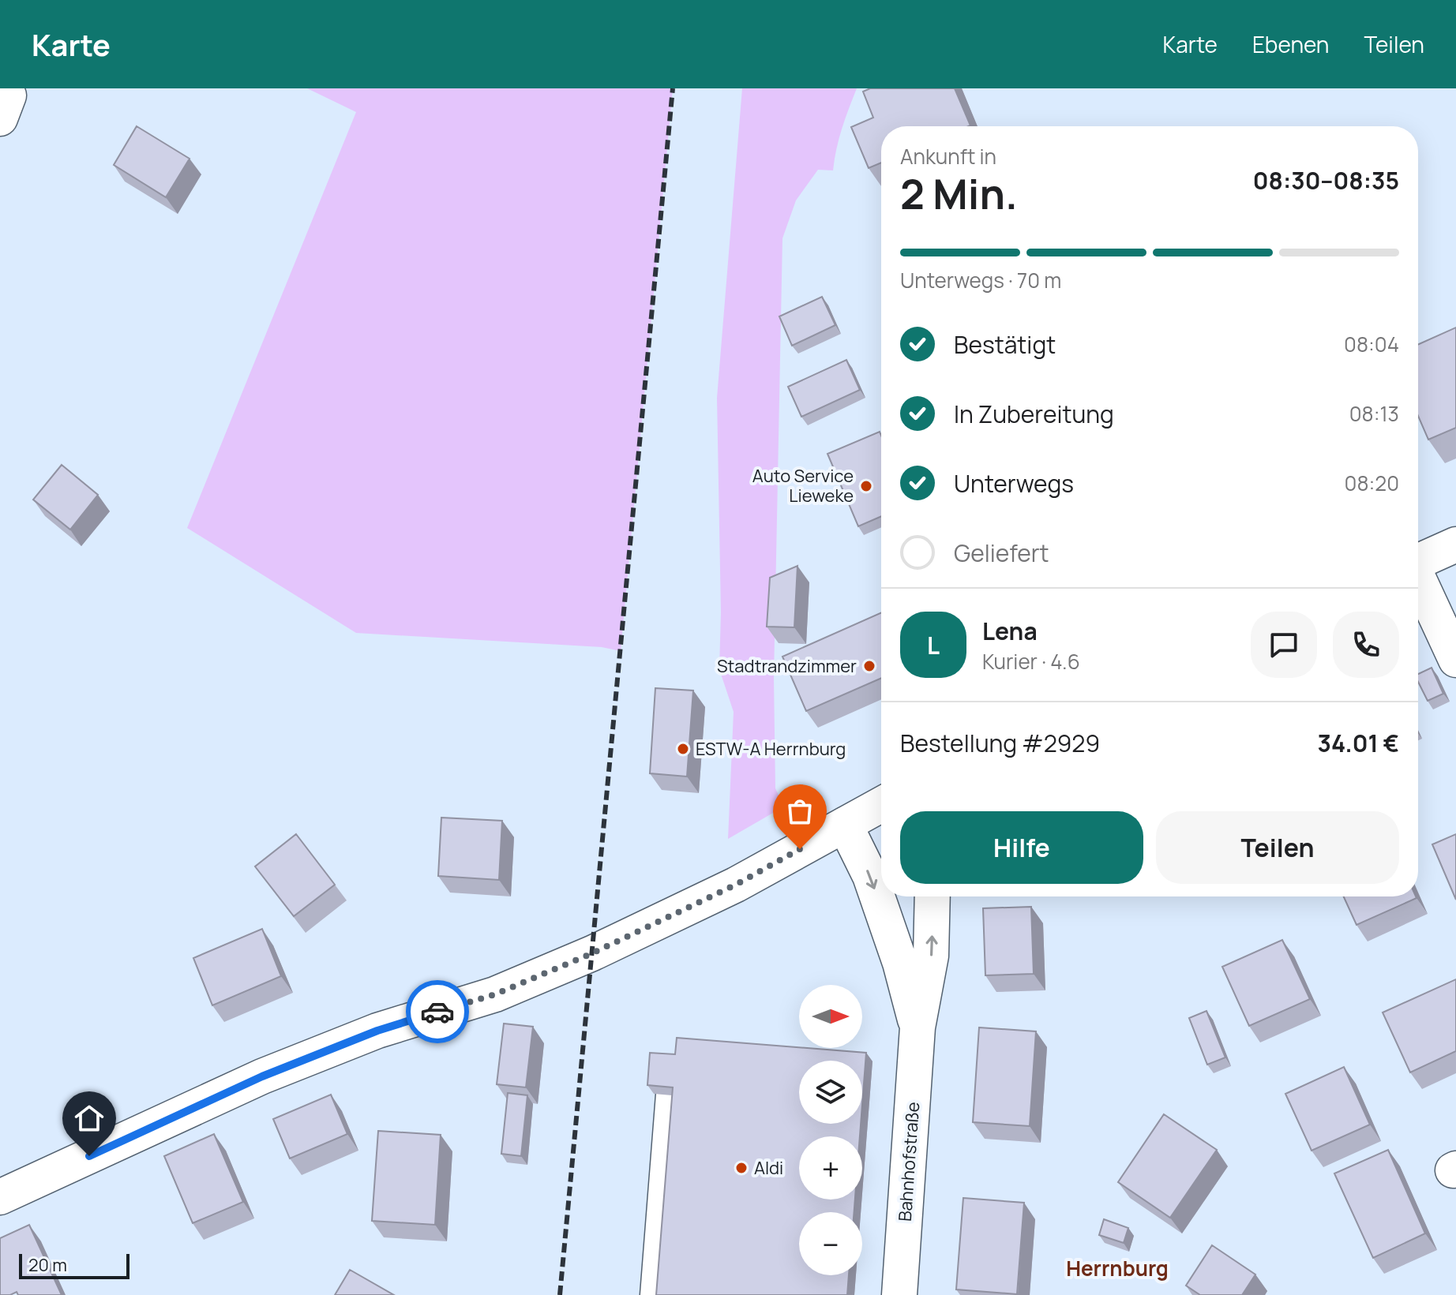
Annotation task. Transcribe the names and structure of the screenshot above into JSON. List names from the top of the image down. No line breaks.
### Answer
{"streets":{"main road":["Bahnhofstraße"]},"districts":["Herrnburg"],"places":["Auto Service Lieweke","Stadtrandzimmer","ESTW-A Herrnburg","Aldi"],"scale_bar":"20 m","north":"right","page":{"header":"Karte","nav":["Karte","Ebenen","Teilen"],"heading":["2 Min.","Ankunft in","08:30–08:35"],"panel":["Lena","Kurier · 4.6","Bestellung #2929","34.01 €"],"bar":"Unterwegs · 70 m","list":[["Bestätigt","08:04"],["In Zubereitung","08:13"],["Unterwegs","08:20"],"Geliefert"],"round":"L","buttons":["Hilfe","Teilen"],"map_buttons":["+","−"],"scale":"20 m"}}
